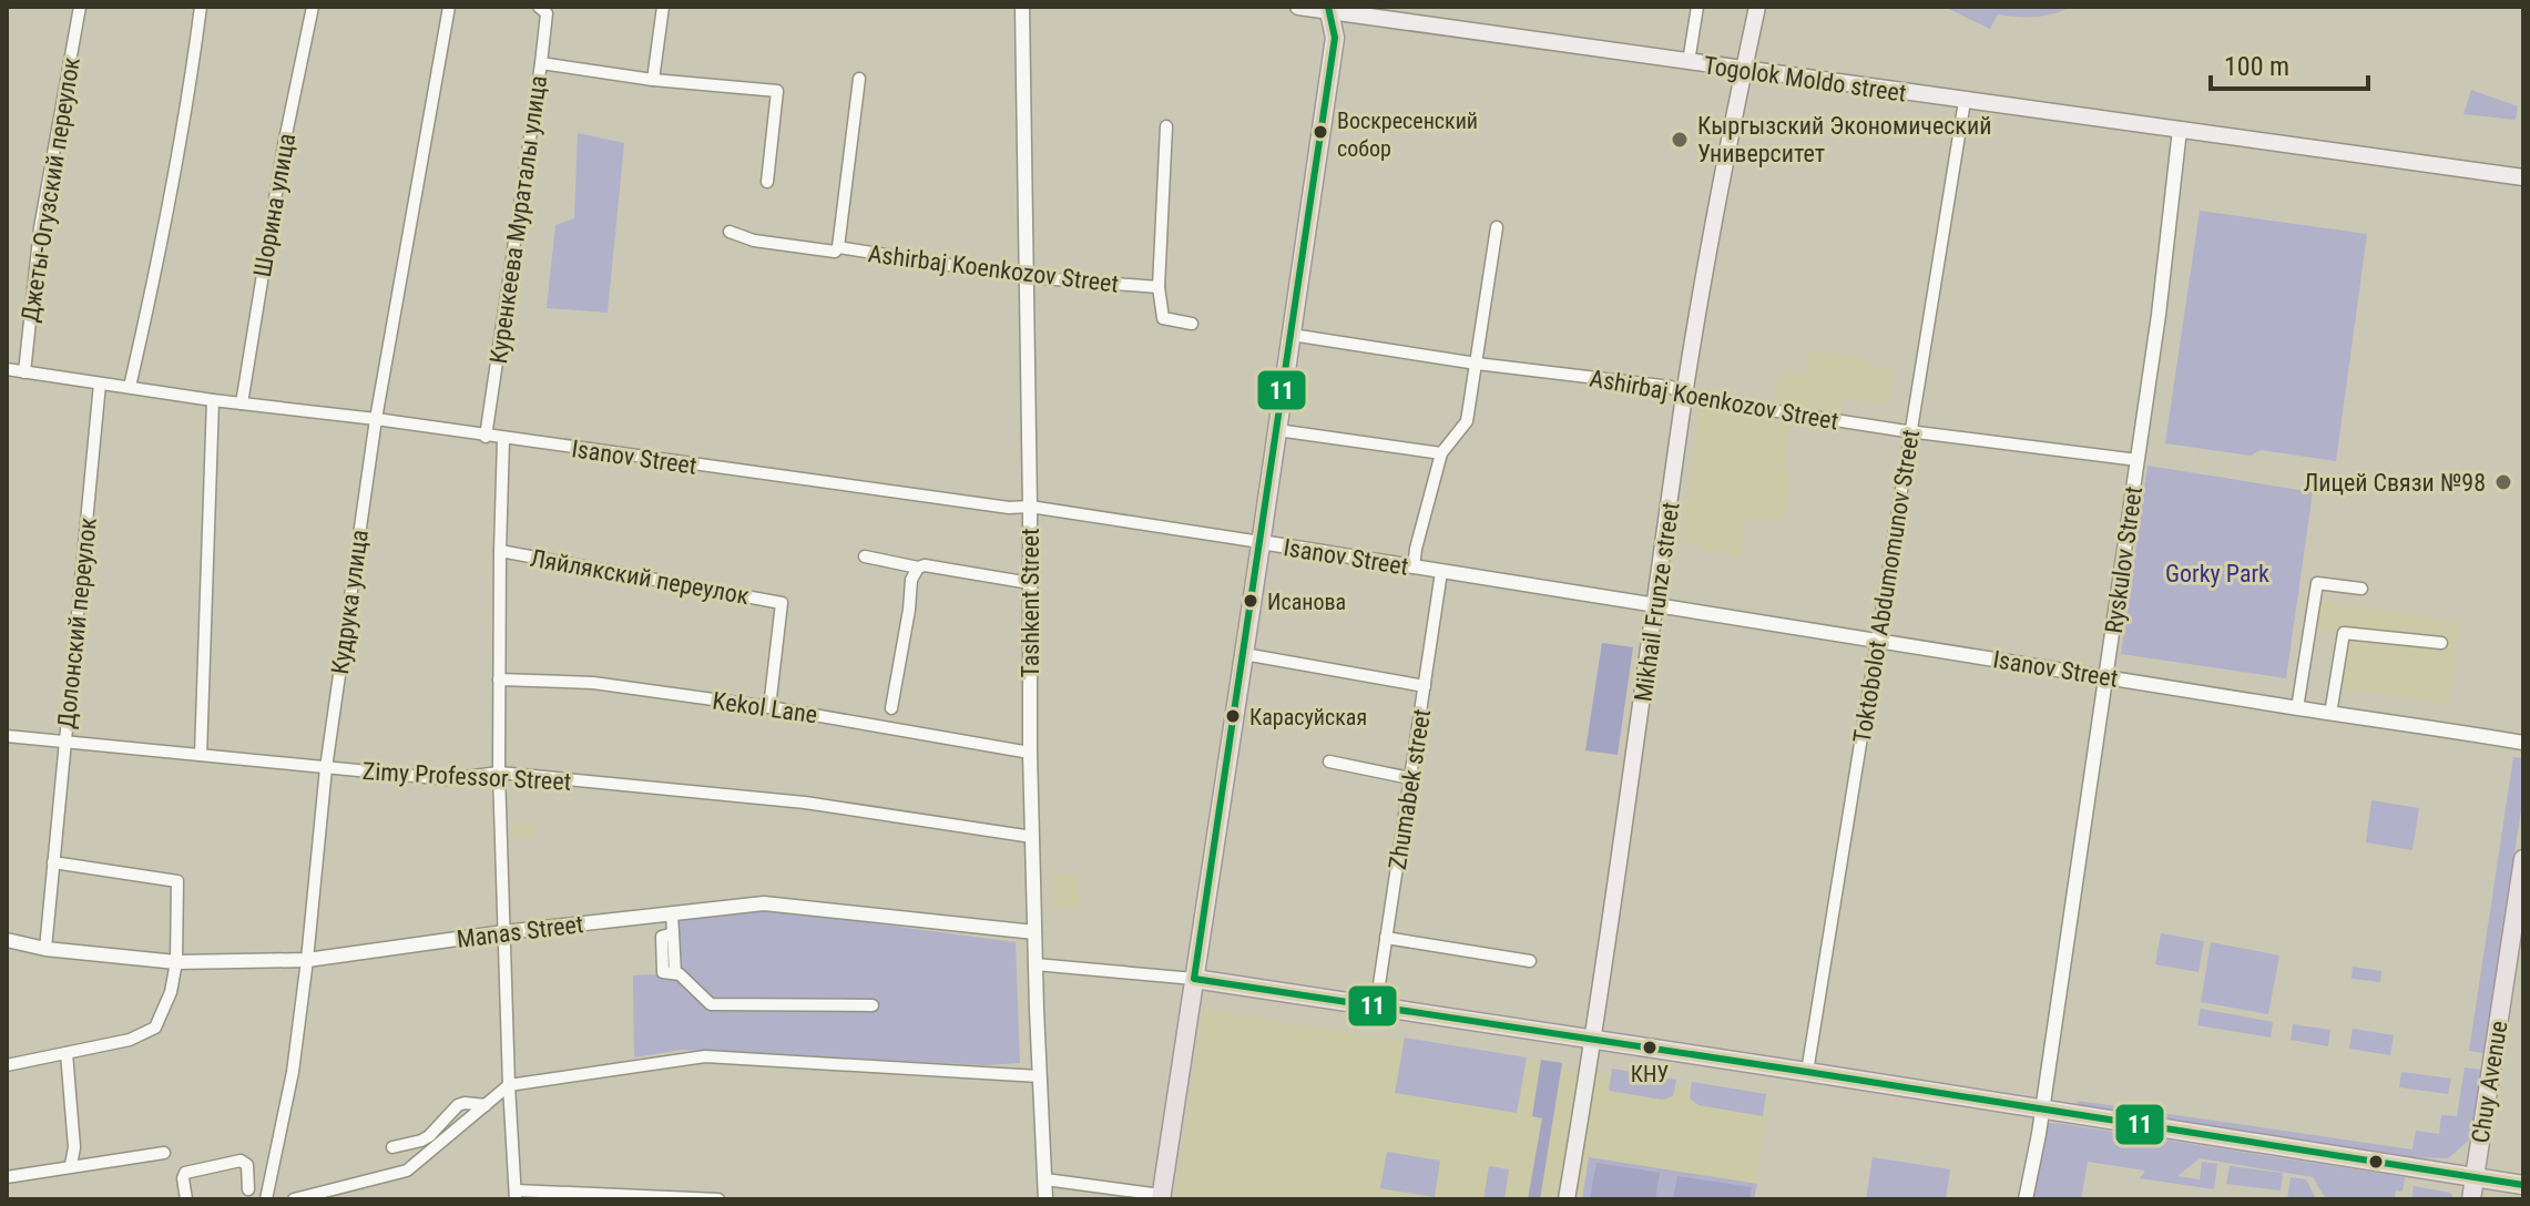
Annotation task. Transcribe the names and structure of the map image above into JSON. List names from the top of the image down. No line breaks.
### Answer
{"streets":{"main road":["Togolok Moldo street","Mikhail Frunze street","Chuy Avenue"],"street":["Джеты-Огузский переулок","Шорина улица","Куренкеева Мураталы улица","Ashirbaj Koenkozov Street","Isanov Street","Ryskulov Street","Ляйлякский переулок","Toktobolot Abdumomunov Street","Кудрука улица","Tashkent Street","Долонский переулок","Kekol Lane","Zimy Professor Street","Zhumabek street","Manas Street"]},"crossings":[["Togolok Moldo street","Ryskulov Street"],["Togolok Moldo street","Toktobolot Abdumomunov Street"],["Togolok Moldo street","Mikhail Frunze street"],["Джеты-Огузский переулок","Isanov Street"],["Шорина улица","Isanov Street"],["Куренкеева Мураталы улица","Isanov Street"],["Ashirbaj Koenkozov Street","Ryskulov Street"],["Ashirbaj Koenkozov Street","Toktobolot Abdumomunov Street"],["Ashirbaj Koenkozov Street","Mikhail Frunze street"],["Ashirbaj Koenkozov Street","Tashkent Street"],["Isanov Street","Ryskulov Street"],["Isanov Street","Toktobolot Abdumomunov Street"],["Isanov Street","Кудрука улица"],["Isanov Street","Mikhail Frunze street"],["Isanov Street","Tashkent Street"],["Isanov Street","Долонский переулок"],["Isanov Street","Zhumabek street"],["Ляйлякский переулок","Kekol Lane"],["Кудрука улица","Zimy Professor Street"],["Кудрука улица","Manas Street"],["Tashkent Street","Kekol Lane"],["Tashkent Street","Zimy Professor Street"],["Tashkent Street","Manas Street"],["Долонский переулок","Zimy Professor Street"],["Долонский переулок","Manas Street"]],"parks":["Gorky Park"],"places":["Воскресенский собор","Кыргызский Экономический Университет","Лицей Связи №98","Исанова","Карасуйская","КНУ"],"lines":["transit line 11"],"scale_bar":"100 m"}
